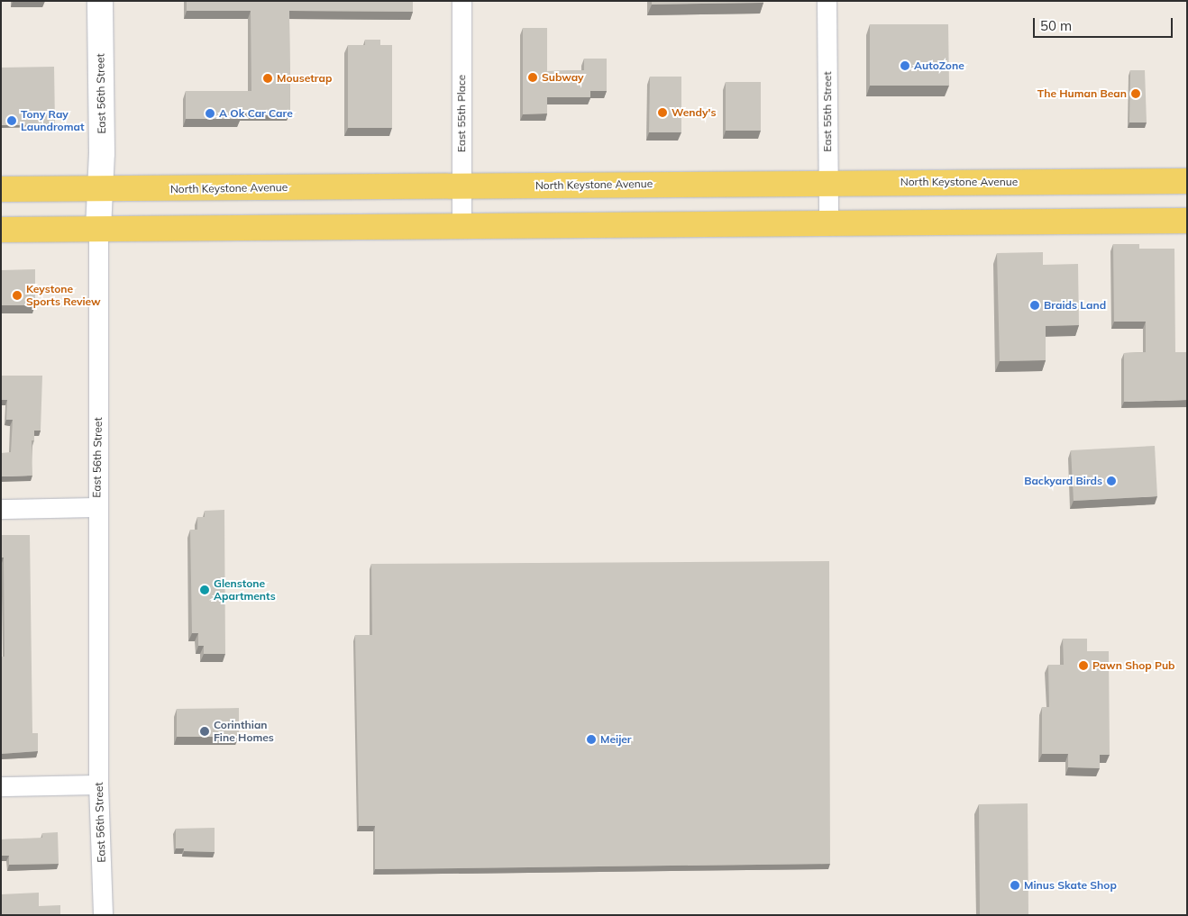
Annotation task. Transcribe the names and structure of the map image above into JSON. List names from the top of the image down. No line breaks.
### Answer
{"streets":{"main road":["North Keystone Avenue"],"street":["East 56th Street","East 55th Street","East 55th Place"]},"crossings":[["East 56th Street","North Keystone Avenue"],["East 55th Street","North Keystone Avenue"],["East 55th Place","North Keystone Avenue"]],"places":["AutoZone","Subway","Mousetrap","The Human Bean","Wendy's","A Ok Car Care","Tony Ray Laundromat","Keystone Sports Review","Braids Land","Backyard Birds","Glenstone Apartments","Pawn Shop Pub","Corinthian Fine Homes","Meijer","Minus Skate Shop"],"scale_bar":"50 m"}
